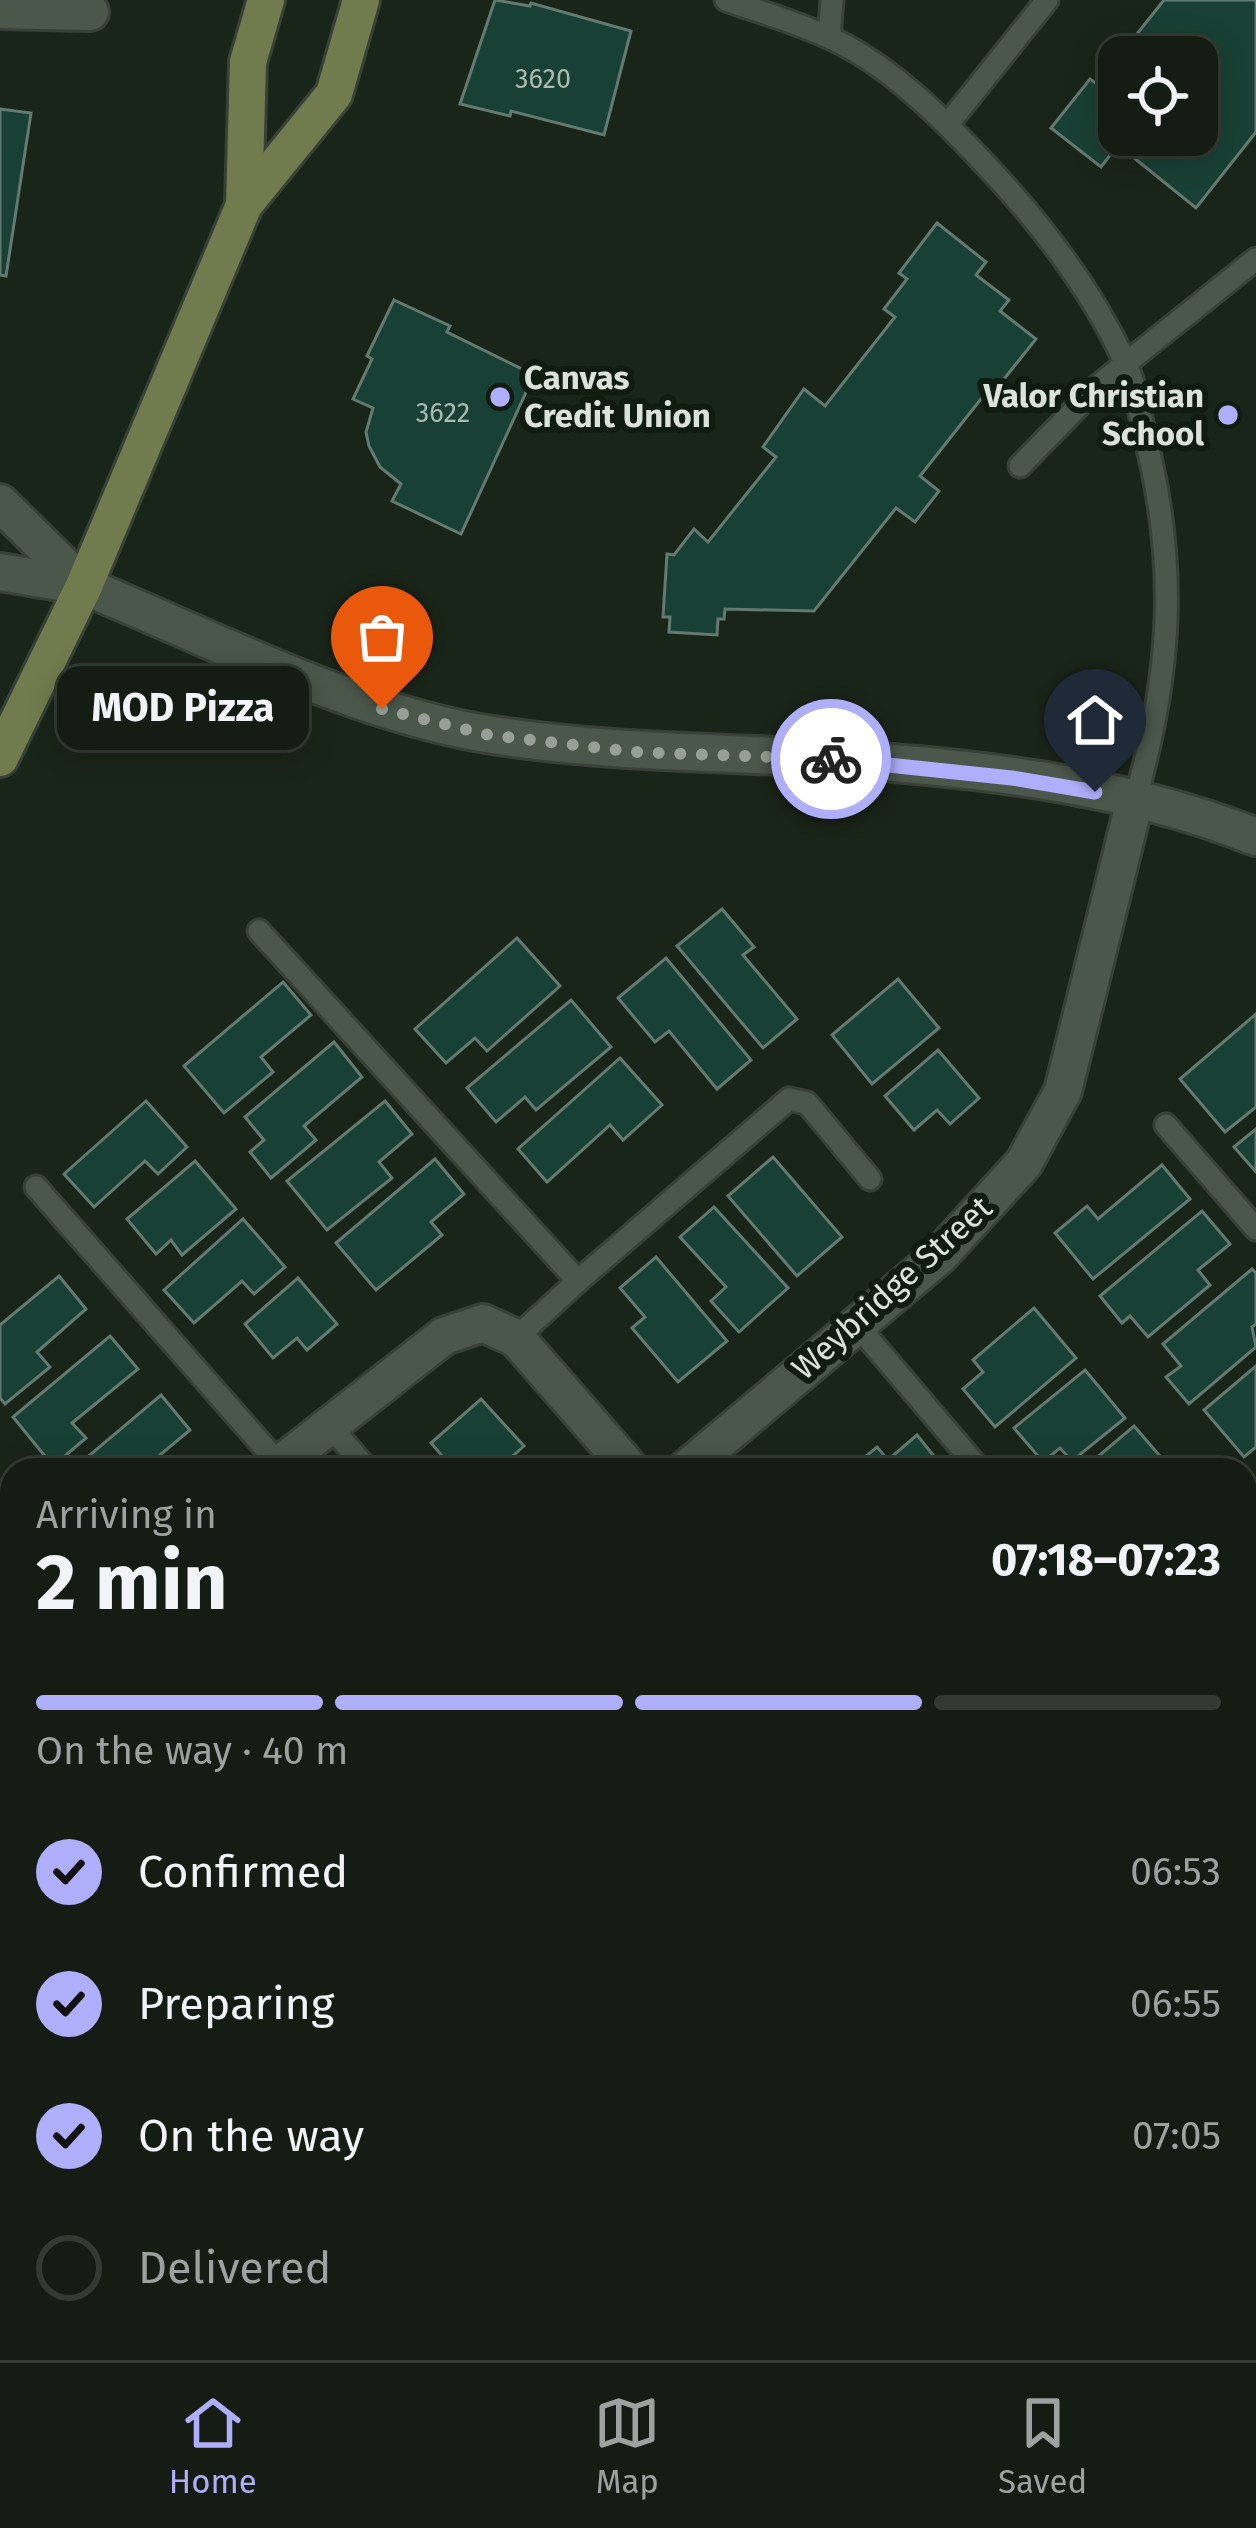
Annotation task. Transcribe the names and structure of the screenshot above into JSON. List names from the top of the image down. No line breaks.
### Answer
{"streets":{"street":["Weybridge Street"]},"places":["Canvas Credit Union","Valor Christian School","MOD Pizza"],"house_numbers":["3620","3622"],"page":{"bubble":"MOD Pizza","heading":["2 min","Arriving in","07:18–07:23"],"bar":"On the way · 40 m","list":[["Confirmed","06:53"],["Preparing","06:55"],["On the way","07:05"],"Delivered"],"tabs":["Home","Map","Saved"]}}
